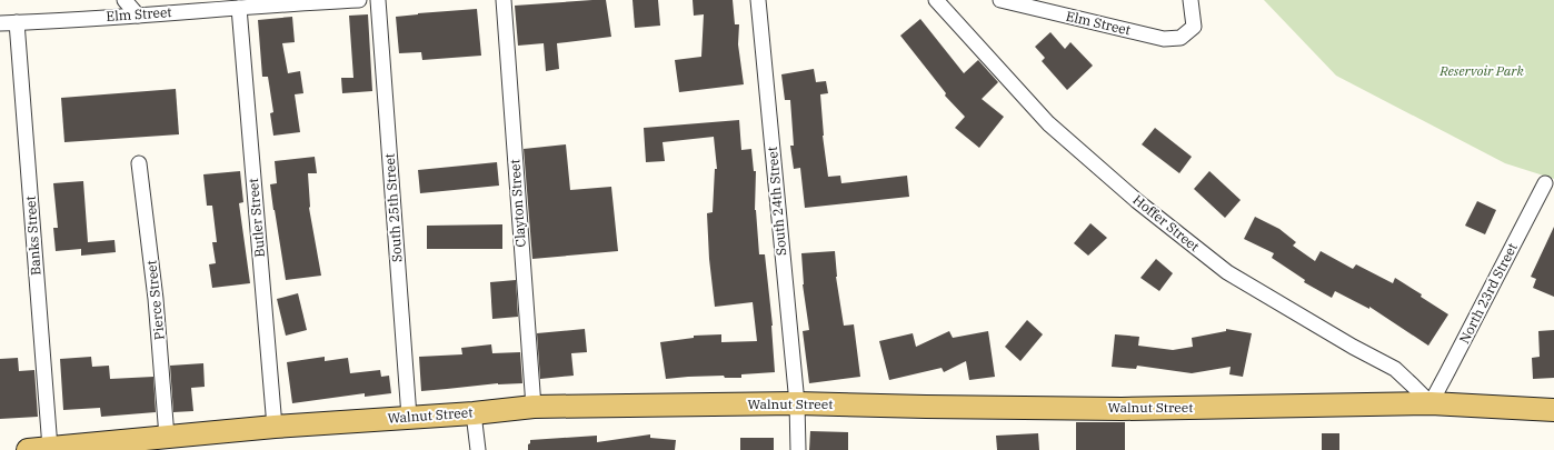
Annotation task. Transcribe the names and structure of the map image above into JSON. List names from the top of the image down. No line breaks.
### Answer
{"streets":{"main road":["Walnut Street"],"street":["Elm Street","South 24th Street","Clayton Street","South 25th Street","Butler Street","Hoffer Street","Banks Street","North 23rd Street","Pierce Street"]},"crossings":[["Elm Street","Butler Street"],["Elm Street","Banks Street"],["South 24th Street","Walnut Street"],["Clayton Street","Walnut Street"],["South 25th Street","Walnut Street"],["Butler Street","Walnut Street"],["Hoffer Street","North 23rd Street"],["Hoffer Street","Walnut Street"],["Banks Street","Walnut Street"],["North 23rd Street","Walnut Street"],["Pierce Street","Walnut Street"]],"parks":["Reservoir Park"]}
